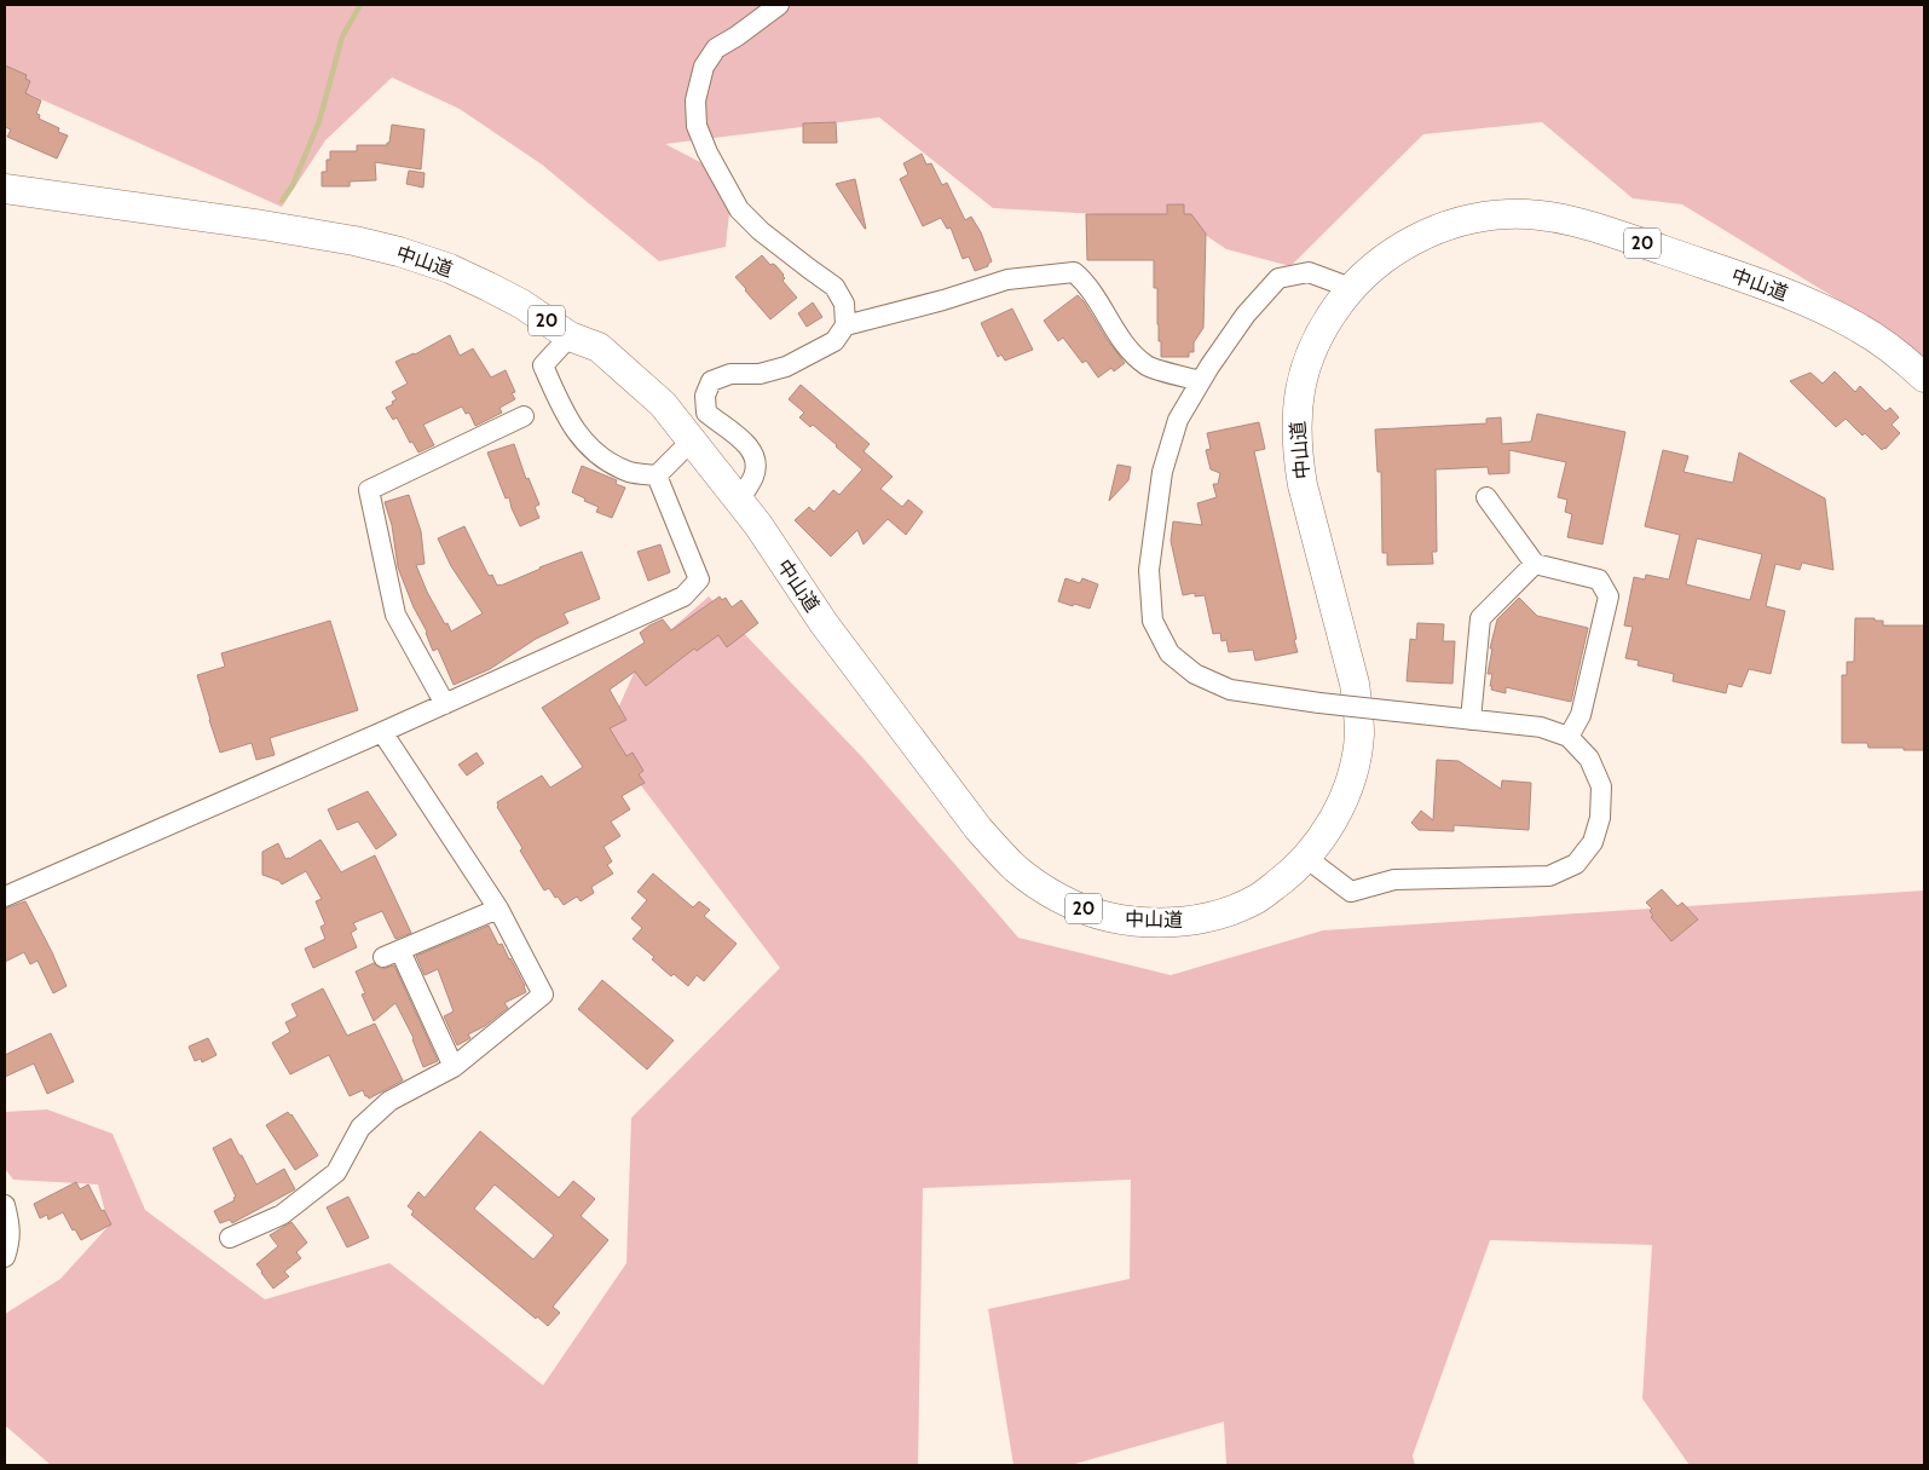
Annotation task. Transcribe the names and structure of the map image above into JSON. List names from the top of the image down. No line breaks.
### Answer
{"streets":{"highway":["20","中山道"]}}
